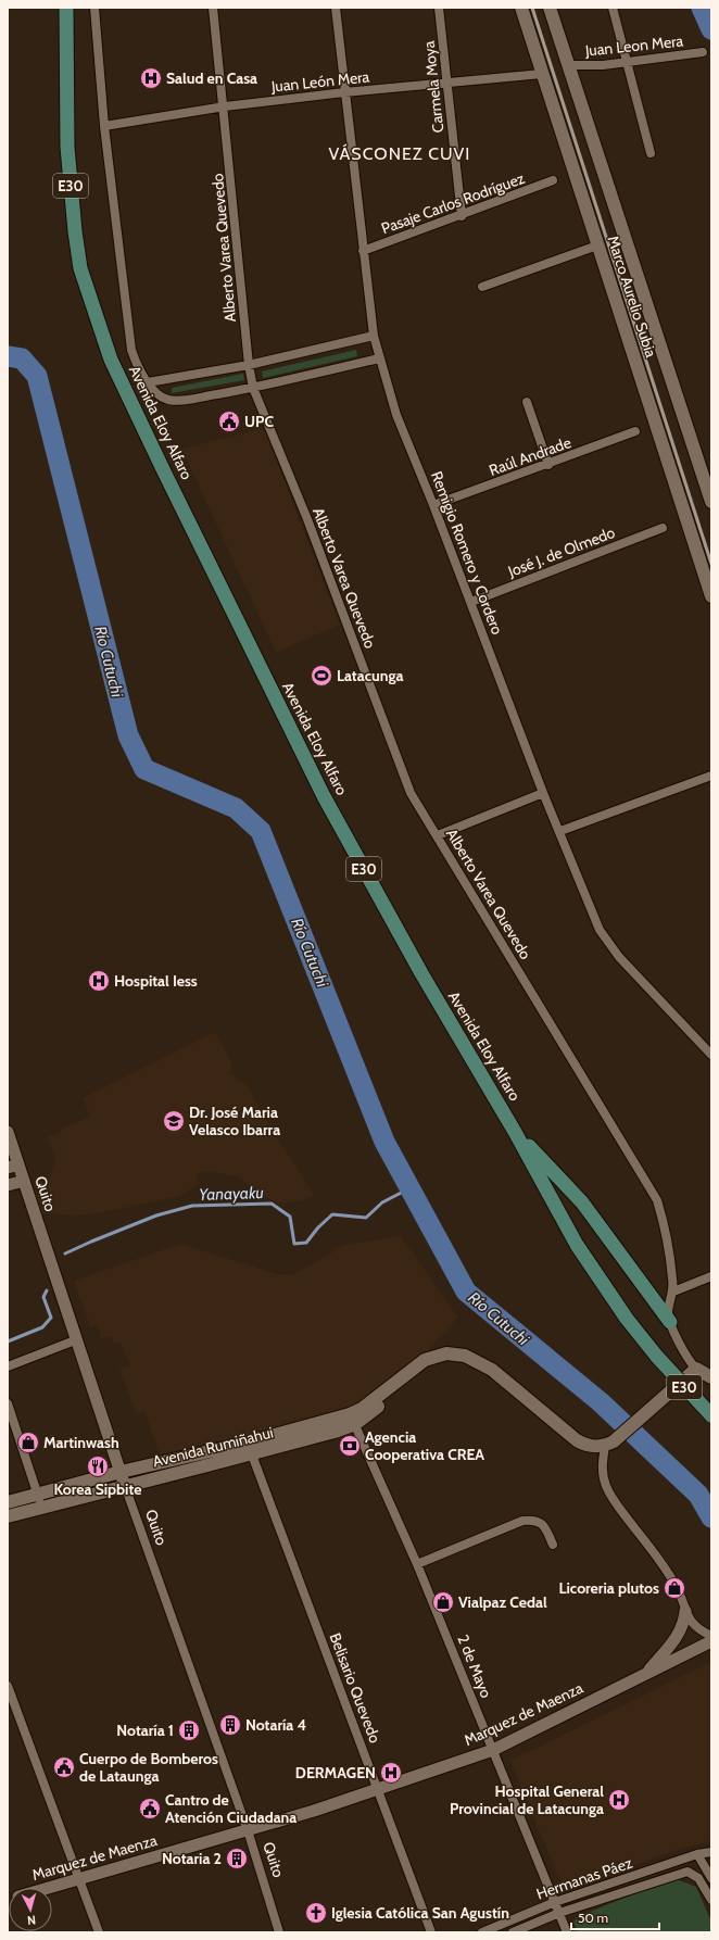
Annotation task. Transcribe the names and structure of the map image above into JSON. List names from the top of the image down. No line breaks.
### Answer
{"streets":{"main road":["E30","Marco Aurelio Subia","Avenida Eloy Alfaro","Avenida Rumiñahui"],"street":["Juan Leon Mera","Juan León Mera","Carmela Moya","Pasaje Carlos Rodríguez","Alberto Varea Quevedo","Raúl Andrade","José J. de Olmedo","Remigio Romero y Cordero","Quito","2 de Mayo","Belisario Quevedo","Marquez de Maenza","Hermanas Páez"]},"crossings":[["Juan Leon Mera","Marco Aurelio Subia"],["Juan León Mera","Carmela Moya"],["Juan León Mera","Alberto Varea Quevedo"],["Juan León Mera","Marco Aurelio Subia"],["Juan León Mera","Remigio Romero y Cordero"],["Carmela Moya","Pasaje Carlos Rodríguez"],["Pasaje Carlos Rodríguez","Remigio Romero y Cordero"],["Raúl Andrade","Remigio Romero y Cordero"],["José J. de Olmedo","Remigio Romero y Cordero"],["Quito","Avenida Rumiñahui"],["Quito","Marquez de Maenza"],["Avenida Rumiñahui","2 de Mayo"],["Avenida Rumiñahui","Belisario Quevedo"],["2 de Mayo","Marquez de Maenza"],["2 de Mayo","Hermanas Páez"],["Belisario Quevedo","Marquez de Maenza"]],"districts":["VÁSCONEZ CUVI"],"water":["Río Cutuchi","Yanayaku"],"places":{"hospital":["Salud en Casa","Hospital Iess","DERMAGEN","Hospital General Provincial de Latacunga"],"public building":["UPC","Cuerpo de Bomberos de Lataunga","Cantro de Atención Ciudadana"],"sports":["Latacunga"],"school or university":["Dr. José Maria Velasco Ibarra"],"shop":["Martinwash","Licoreria plutos","Vialpaz Cedal"],"bank":["Agencia Cooperativa CREA"],"restaurant":["Korea Sipbite"],"building":["Notaría 4","Notaría 1","Notaria 2"],"church":["Iglesia Católica San Agustín"]},"scale_bar":"50 m","north":"bottom"}
